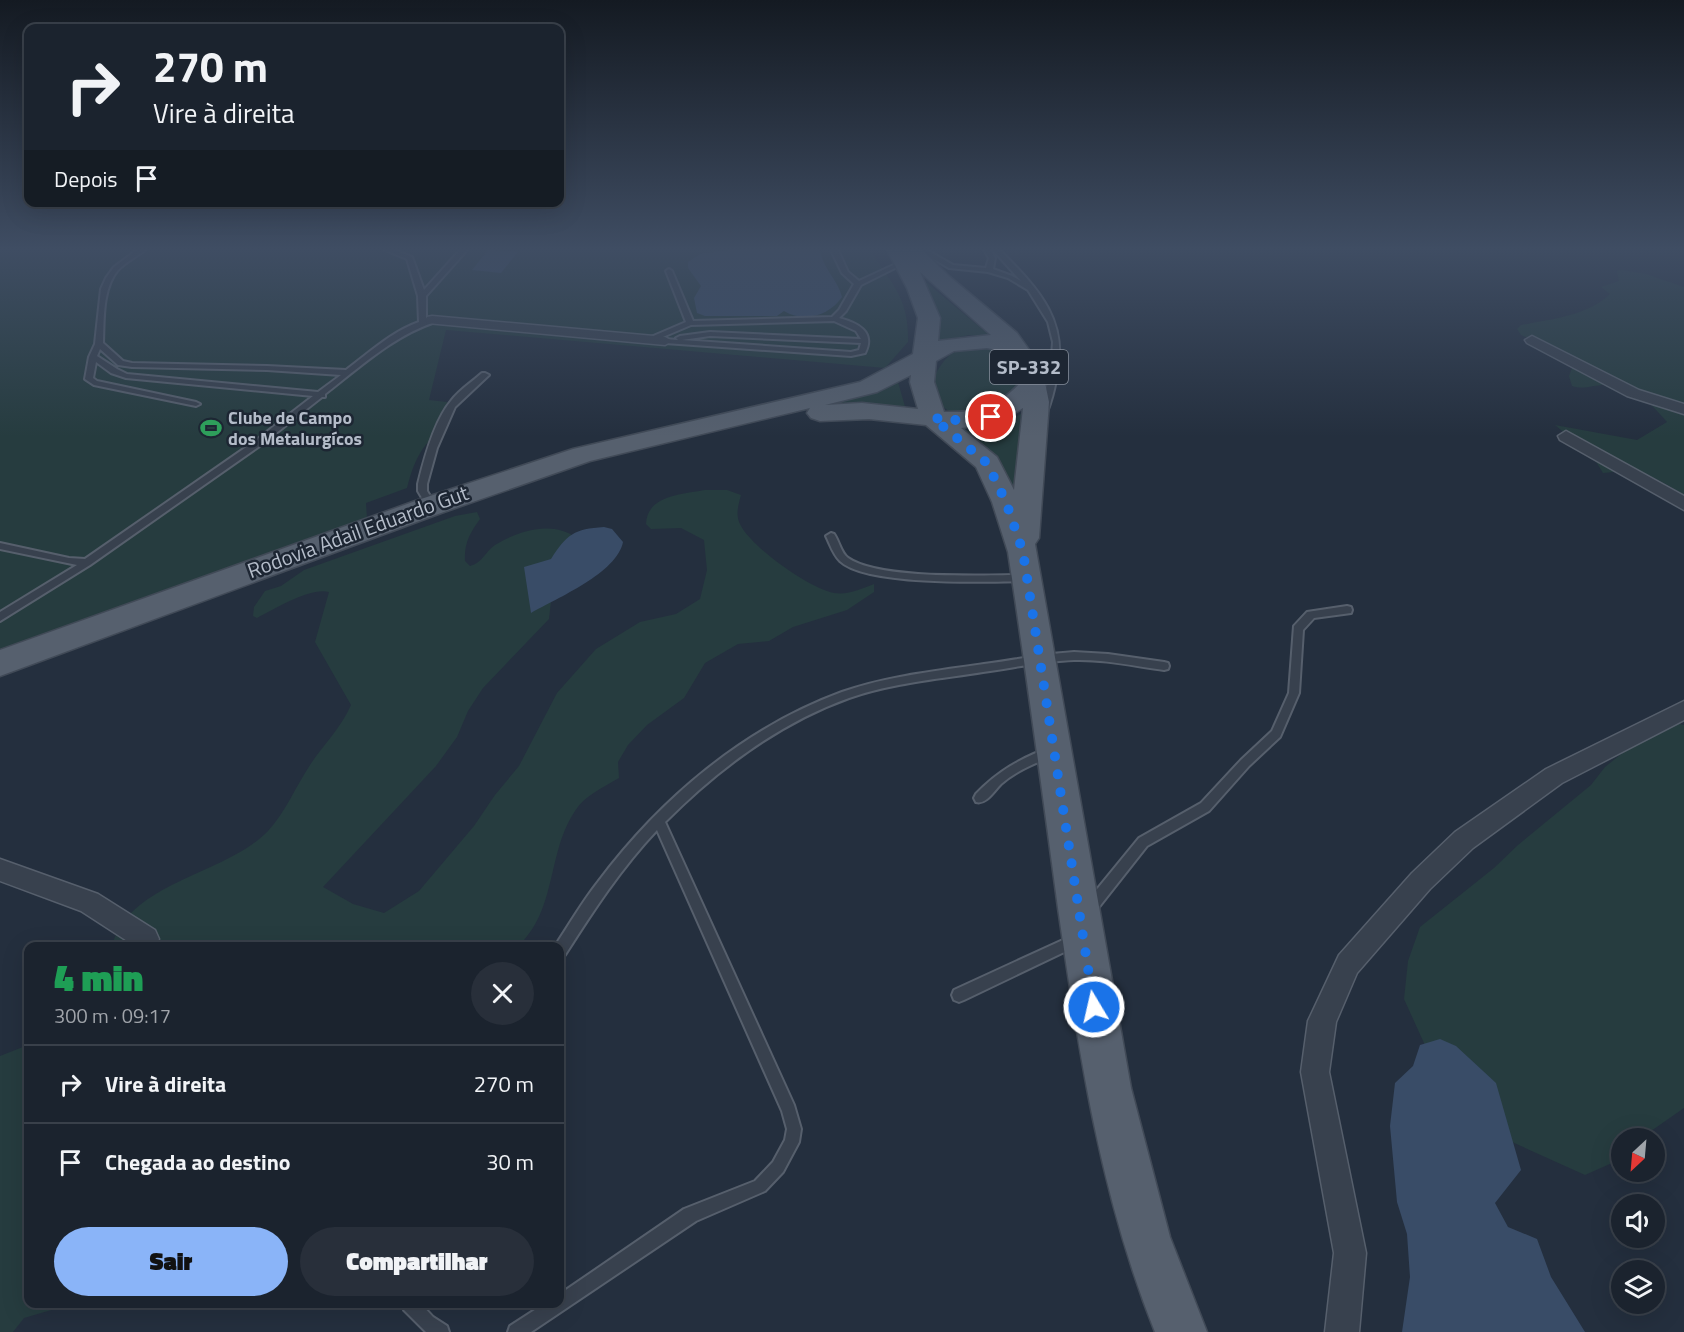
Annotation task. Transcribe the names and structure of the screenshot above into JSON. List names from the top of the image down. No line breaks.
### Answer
{"streets":{"main road":["SP-332","Rodovia Adail Eduardo Gut"]},"crossings":[["SP-332","Rodovia Adail Eduardo Gut"]],"places":{"sports":["Clube de Campo dos Metalurgícos"]},"north":"bottom left","page":{"turn":["270 m","Vire à direita"],"then":"Depois","heading":["4 min","300 m · 09:17"],"list":[{"name":"Vire à direita","value":"270 m"},{"name":"Chegada ao destino","value":"30 m"}],"buttons":["Sair","Compartilhar"]}}
